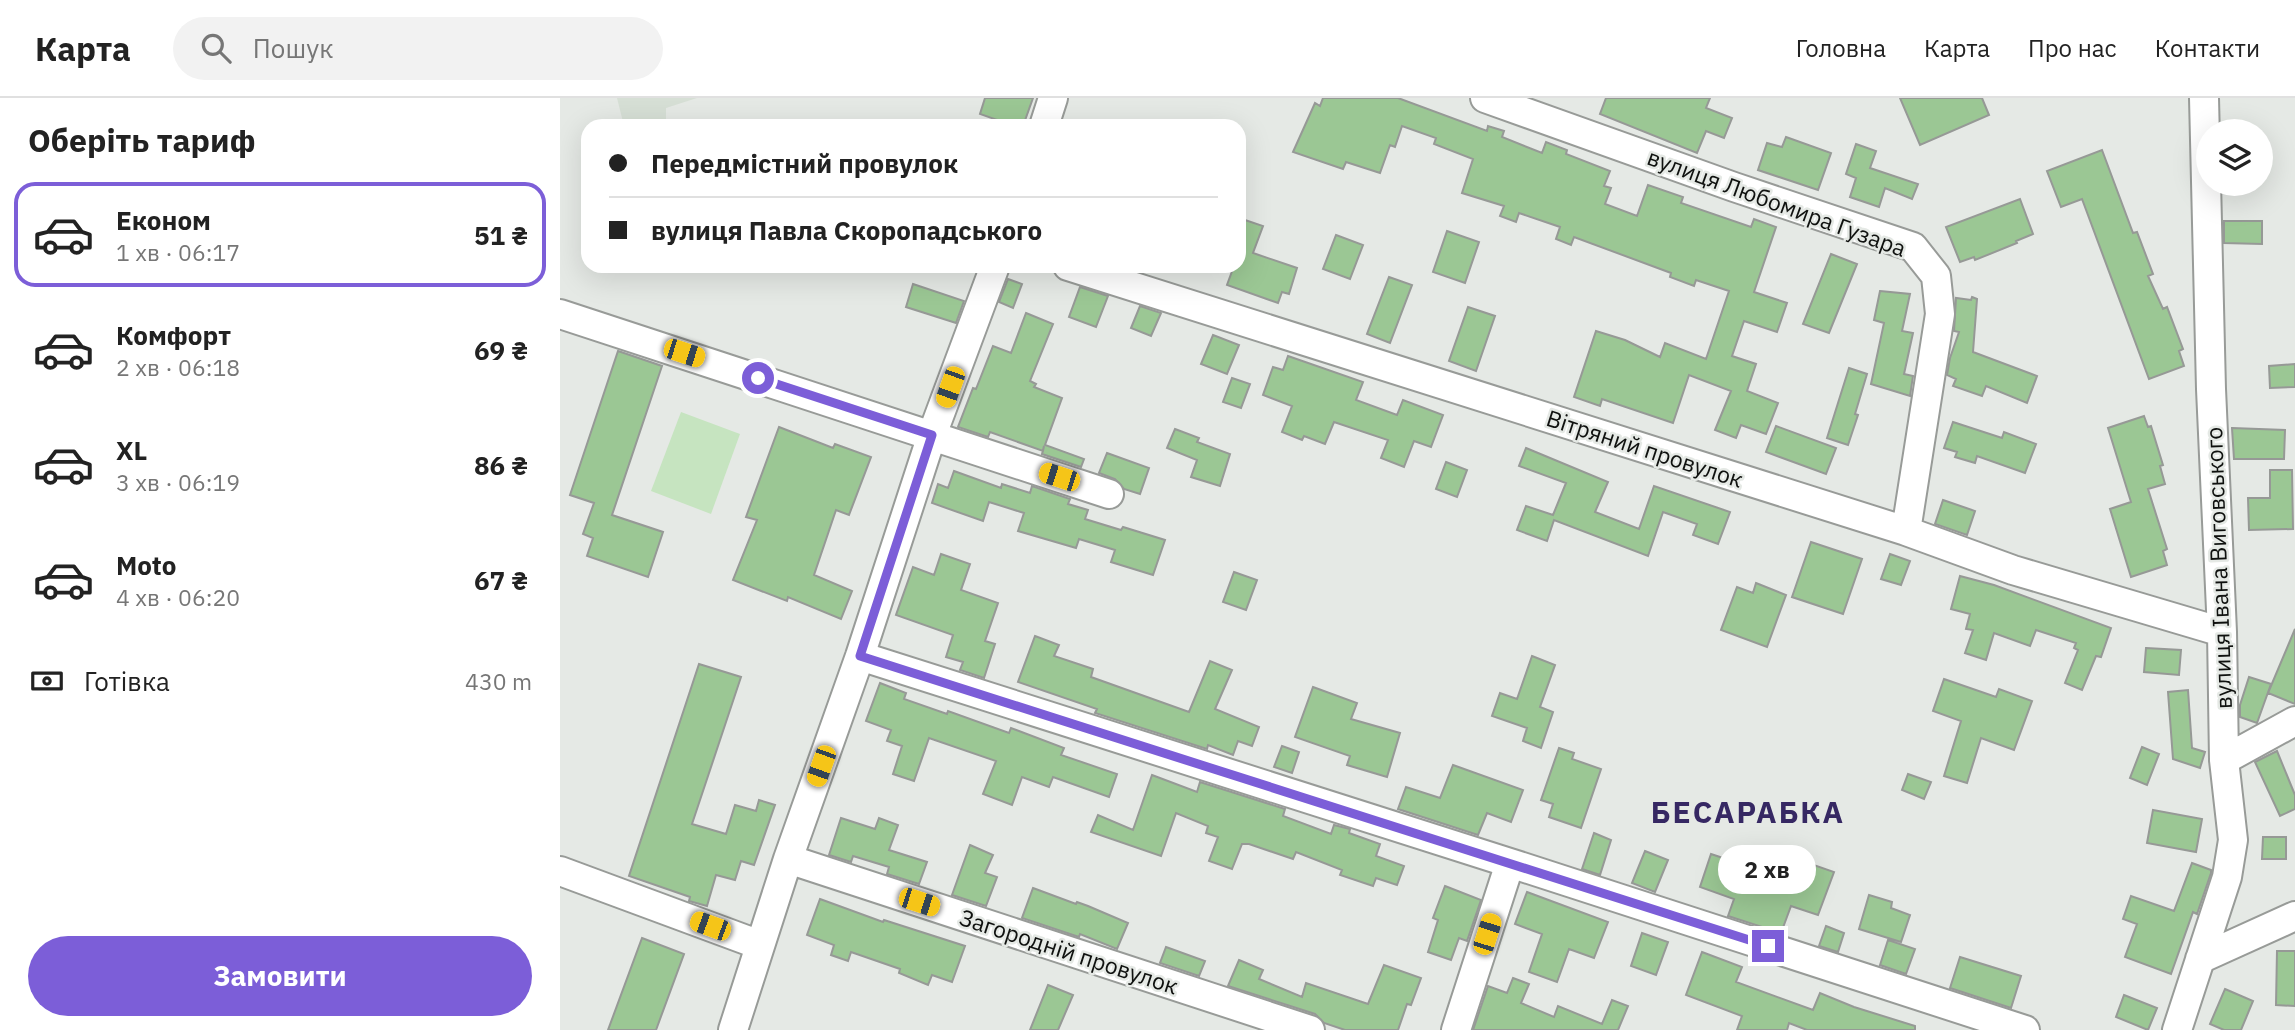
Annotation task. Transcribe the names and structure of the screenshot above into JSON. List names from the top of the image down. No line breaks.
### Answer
{"streets":{"street":["вулиця Любомира Гузара","Вітряний провулок","вулиця Івана Виговського","Загородній провулок"]},"crossings":[["вулиця Любомира Гузара","Вітряний провулок"],["Вітряний провулок","вулиця Івана Виговського"]],"districts":["БЕСАРАБКА"],"page":{"header":"Карта","search":"Пошук","nav":["Головна","Карта","Про нас","Контакти"],"heading":"Оберіть тариф","banner":["Передмістний провулок","вулиця Павла Скоропадського"],"list":[{"name":"Економ","note":"1 хв · 06:17","value":"51 ₴"},{"name":"Комфорт","note":"2 хв · 06:18","value":"69 ₴"},{"name":"XL","note":"3 хв · 06:19","value":"86 ₴"},{"name":"Moto","note":"4 хв · 06:20","value":"67 ₴"}],"pay":["Готівка","430 m"],"bubble":"2 хв","buttons":"Замовити"}}
